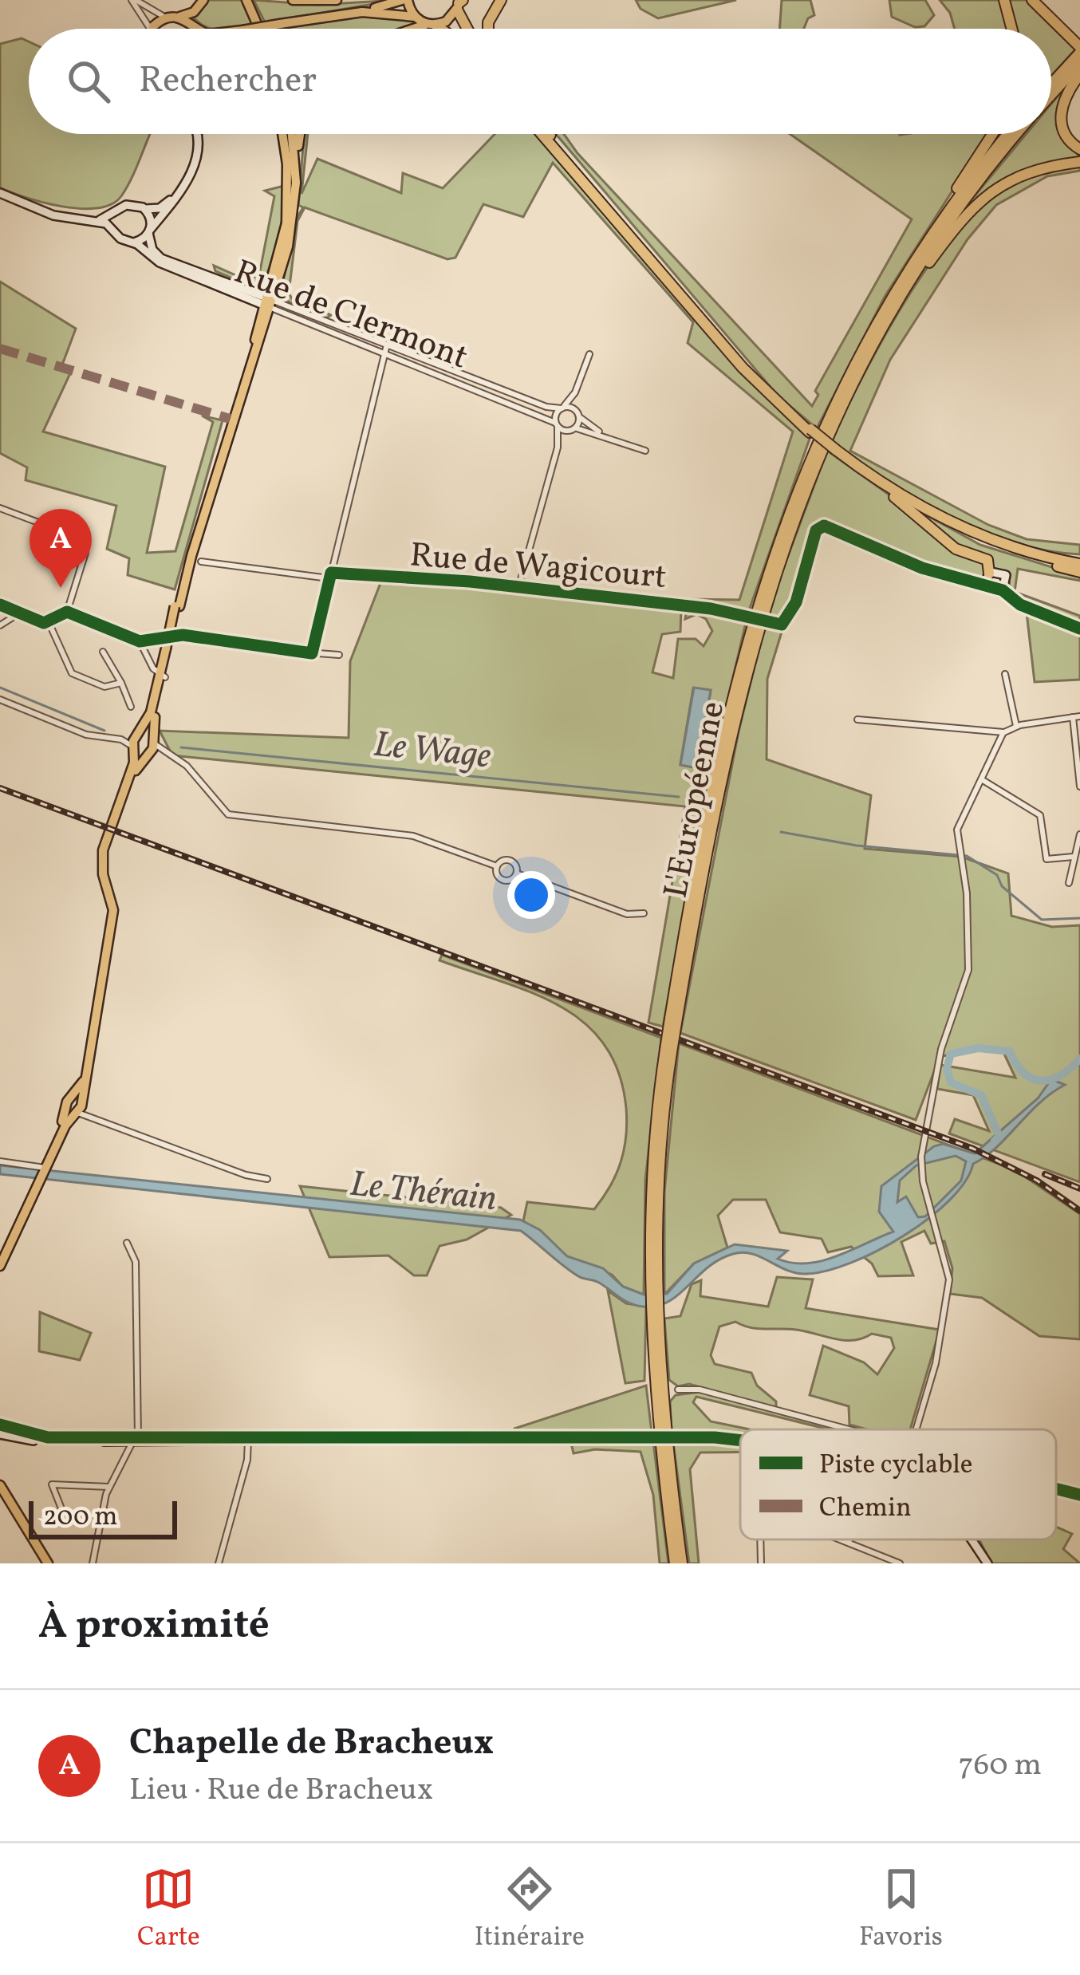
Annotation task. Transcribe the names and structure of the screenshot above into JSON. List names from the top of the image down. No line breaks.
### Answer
{"streets":{"highway":["L'Européenne"],"street":["Rue de Clermont","Rue de Wagicourt"]},"water":["Le Wage","Le Thérain"],"legend":["Piste cyclable","Chemin"],"scale_bar":"200 m","page":{"search":"Rechercher","pins":"A","scale":"200 m","heading":"À proximité","list":[{"mark":"A","name":"Chapelle de Bracheux","note":"Lieu · Rue de Bracheux","value":"760 m"}],"nav":["Carte","Itinéraire","Favoris"]}}
